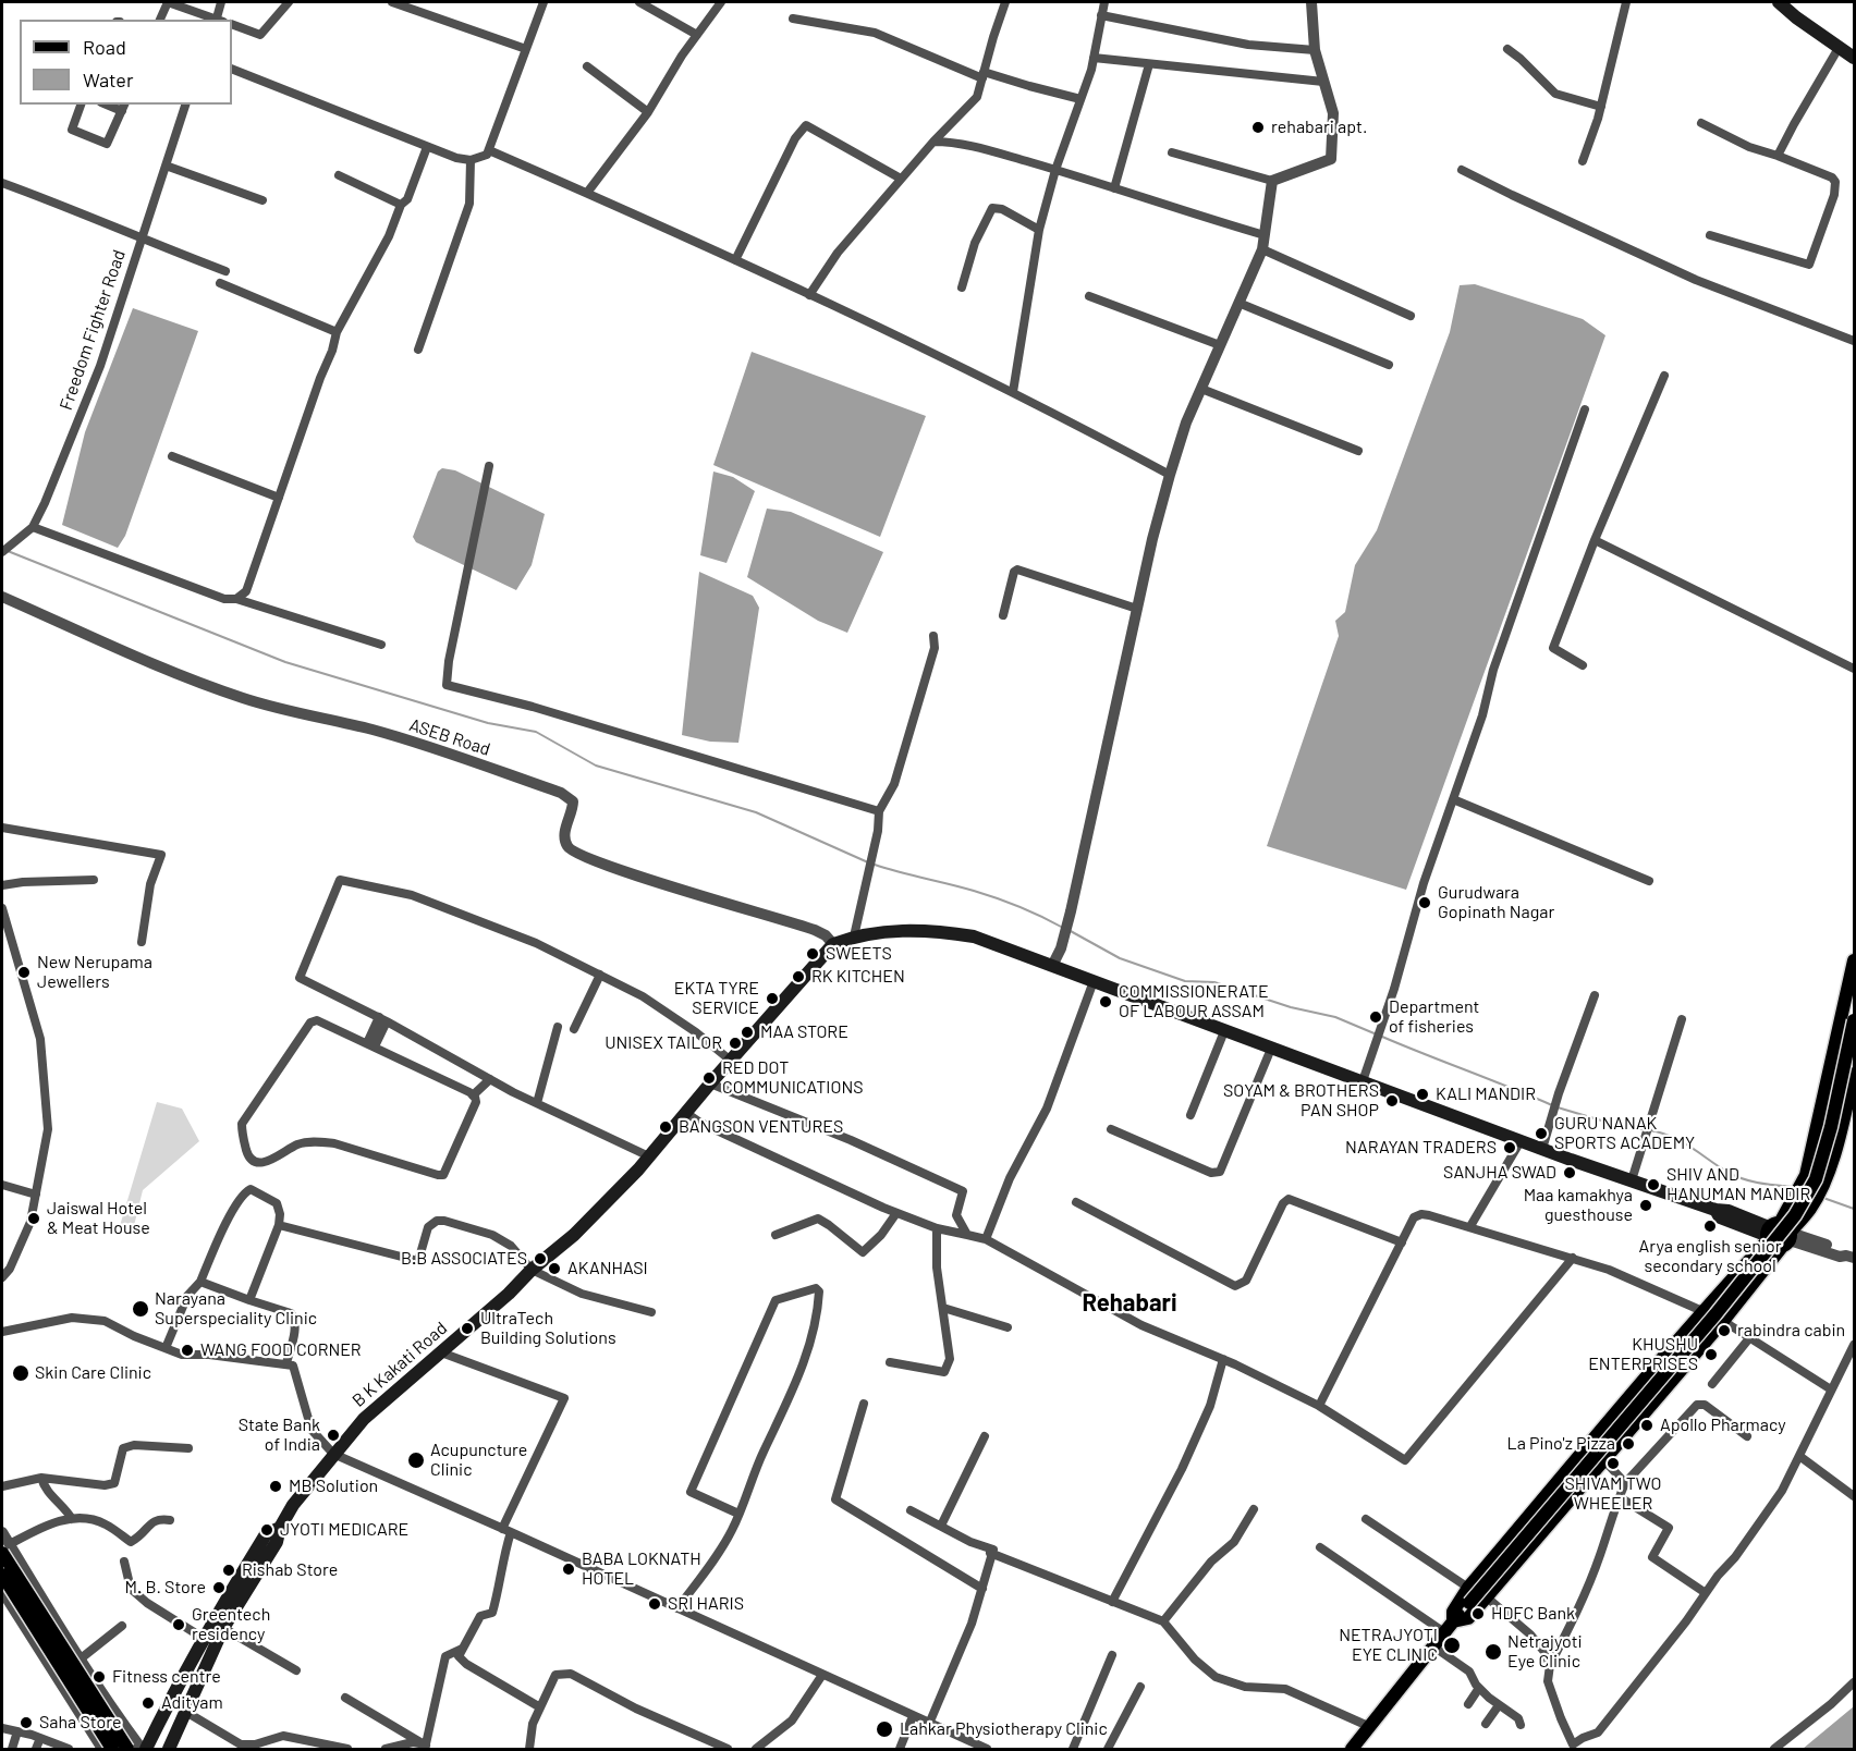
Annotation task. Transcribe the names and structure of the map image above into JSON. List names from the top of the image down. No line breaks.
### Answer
{"streets":{"main road":["B K Kakati Road"],"street":["Freedom Fighter Road","ASEB Road"]},"crossings":[["ASEB Road","B K Kakati Road"]],"districts":["Rehabari"],"places":["rehabari apt.","Gurudwara Gopinath Nagar","SWEETS","New Nerupama Jewellers","RK KITCHEN","EKTA TYRE SERVICE","COMMISSIONERATE OF LABOUR ASSAM","Department of fisheries","MAA STORE","UNISEX TAILOR","RED DOT COMMUNICATIONS","KALI MANDIR","SOYAM & BROTHERS PAN SHOP","BANGSON VENTURES","GURU NANAK SPORTS ACADEMY","NARAYAN TRADERS","SANJHA SWAD","SHIV AND HANUMAN MANDIR","Maa kamakhya guesthouse","Jaiswal Hotel & Meat House","Arya english senior secondary school","B.B ASSOCIATES","AKANHASI","Narayana Superspeciality Clinic","UltraTech Building Solutions","rabindra cabin","WANG FOOD CORNER","KHUSHU ENTERPRISES","Skin Care Clinic","Apollo Pharmacy","State Bank of India","La Pino'z Pizza","Acupuncture Clinic","SHIVAM TWO WHEELER","MB Solution","JYOTI MEDICARE","BABA LOKNATH HOTEL","Rishab Store","M. B. Store","SRI HARIS","HDFC Bank","Greentech residency","NETRAJYOTI EYE CLINIC","Netrajyoti Eye Clinic","Fitness centre","Adityam","Saha Store","Lahkar Physiotherapy Clinic"],"legend":["Road","Water"]}
